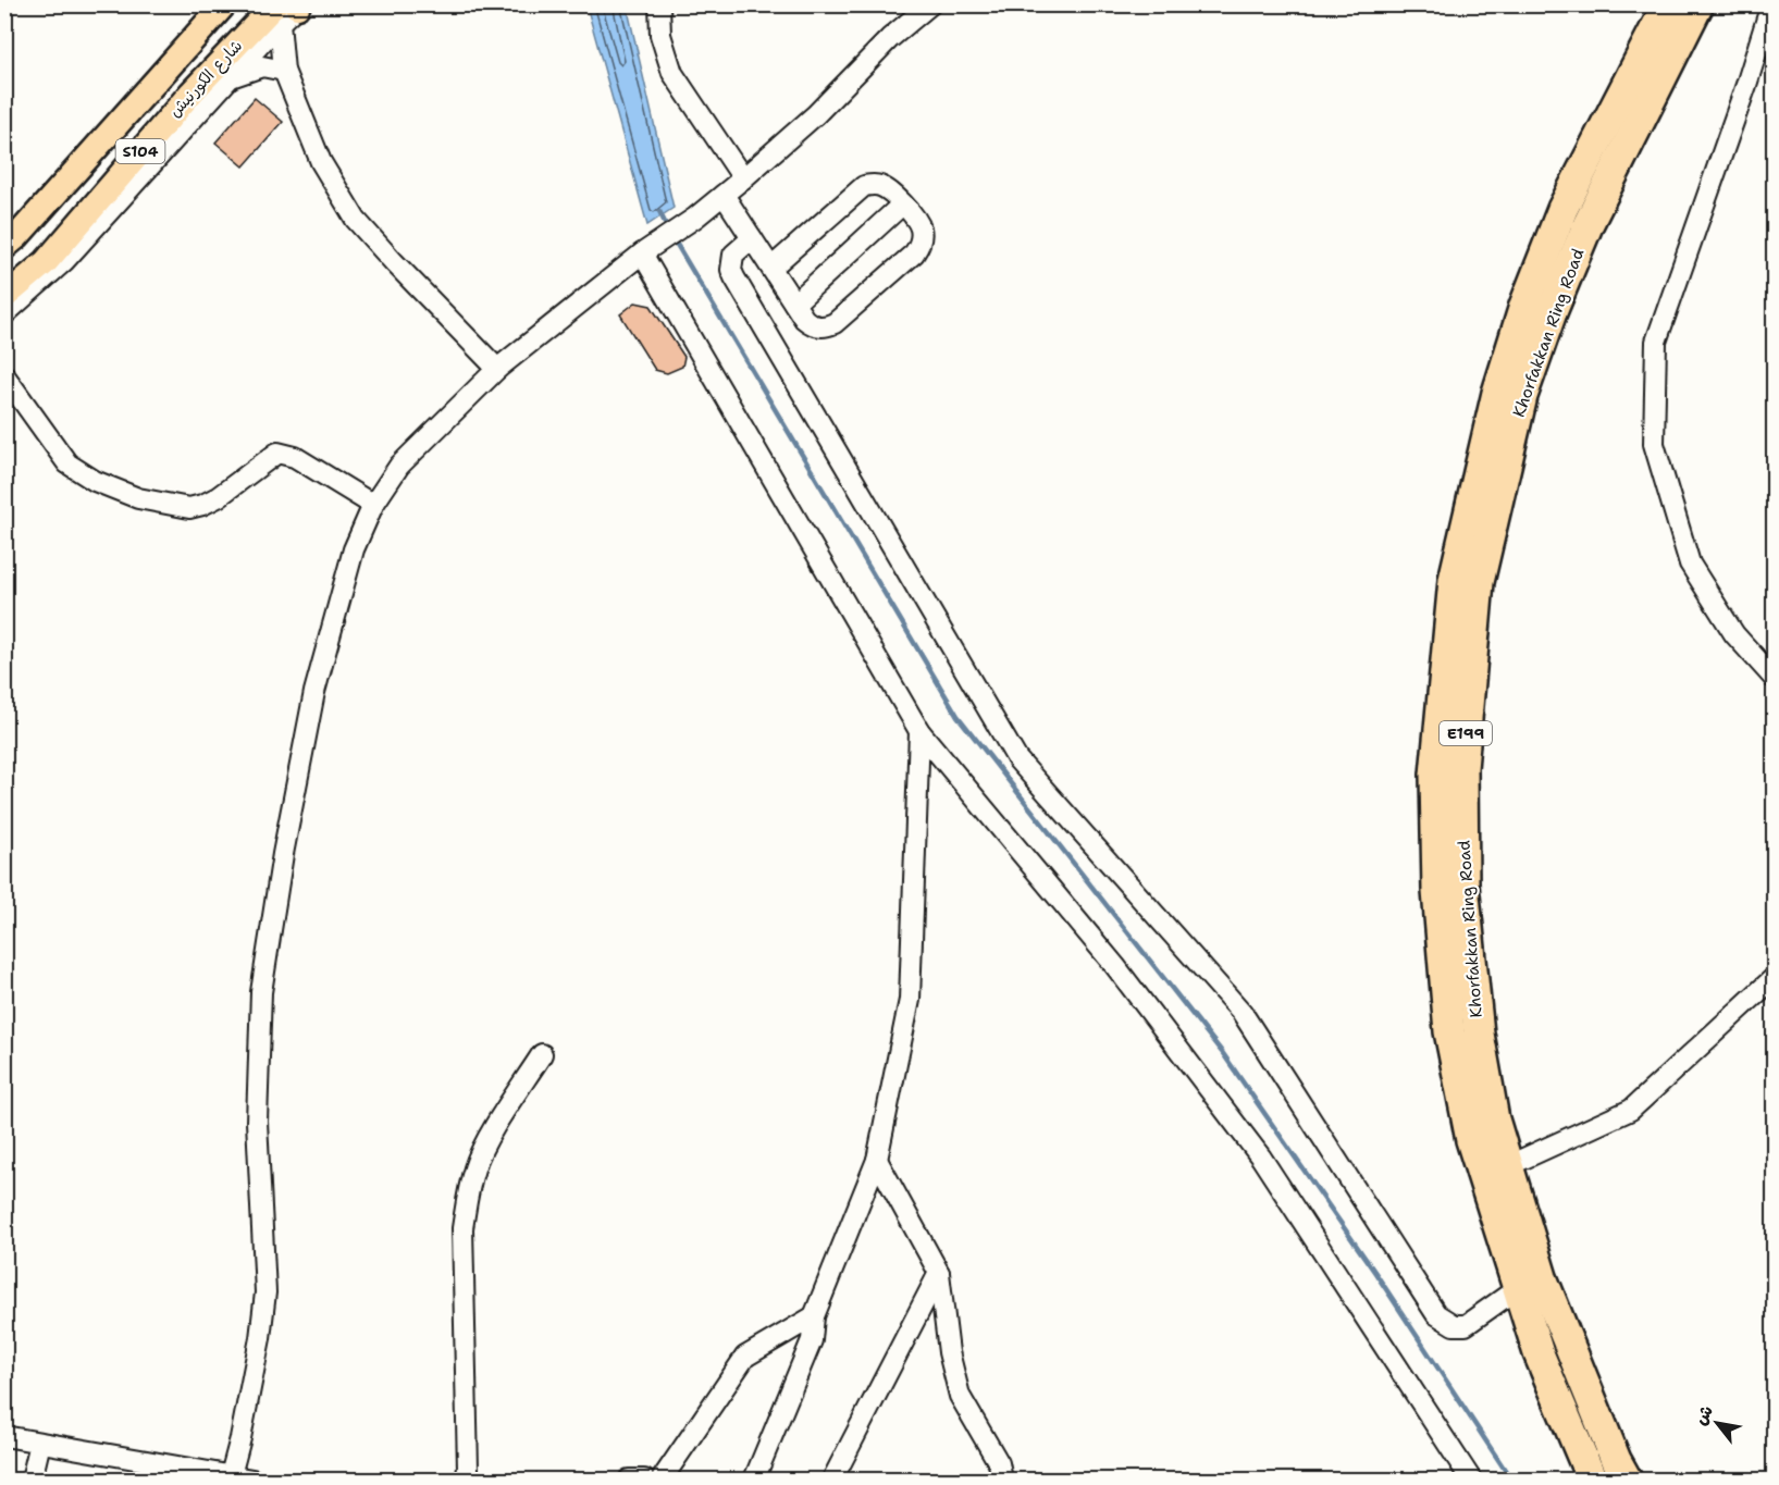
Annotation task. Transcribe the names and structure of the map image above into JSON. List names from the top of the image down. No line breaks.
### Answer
{"streets":{"highway":["Khorfakkan Ring Road","E199"],"main road":["شارع الكورنيش","S104"]},"north":"top left"}
